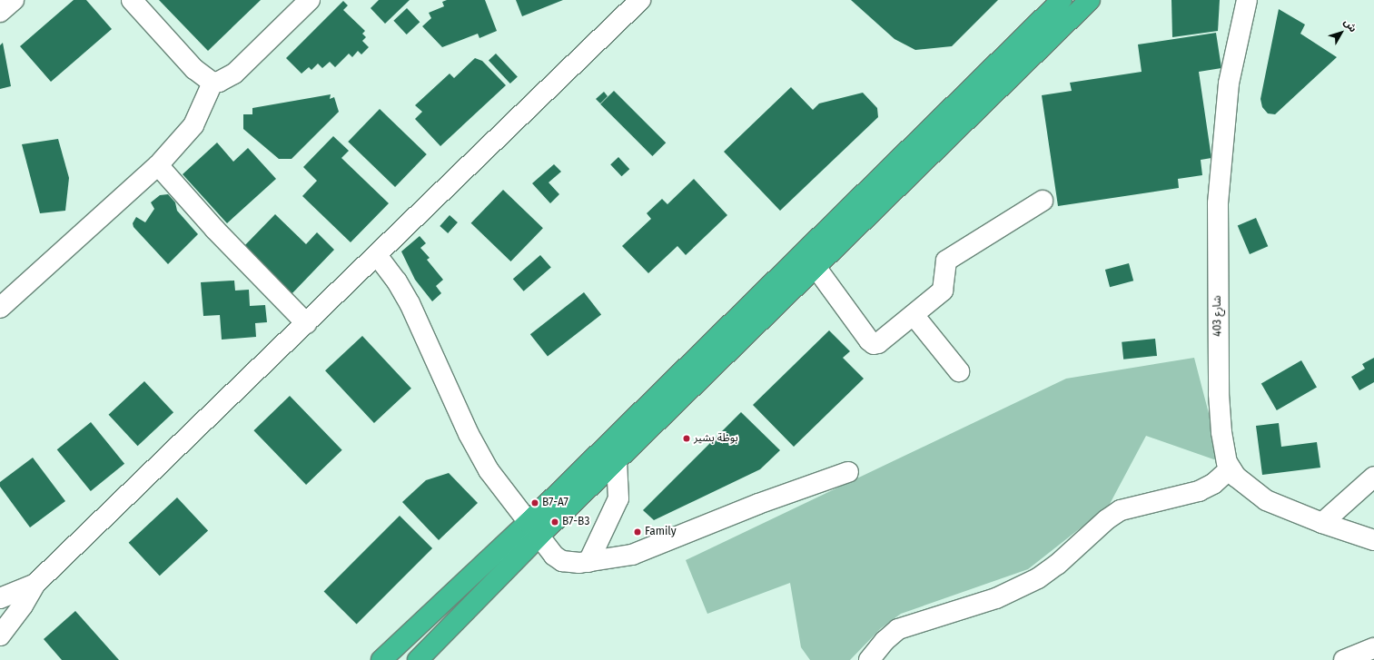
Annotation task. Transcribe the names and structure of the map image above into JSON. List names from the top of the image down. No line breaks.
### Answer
{"streets":{"street":["شارع 403"]},"places":["بوظة بشير","B7-A7","B7-B3","Family"],"north":"top right"}
